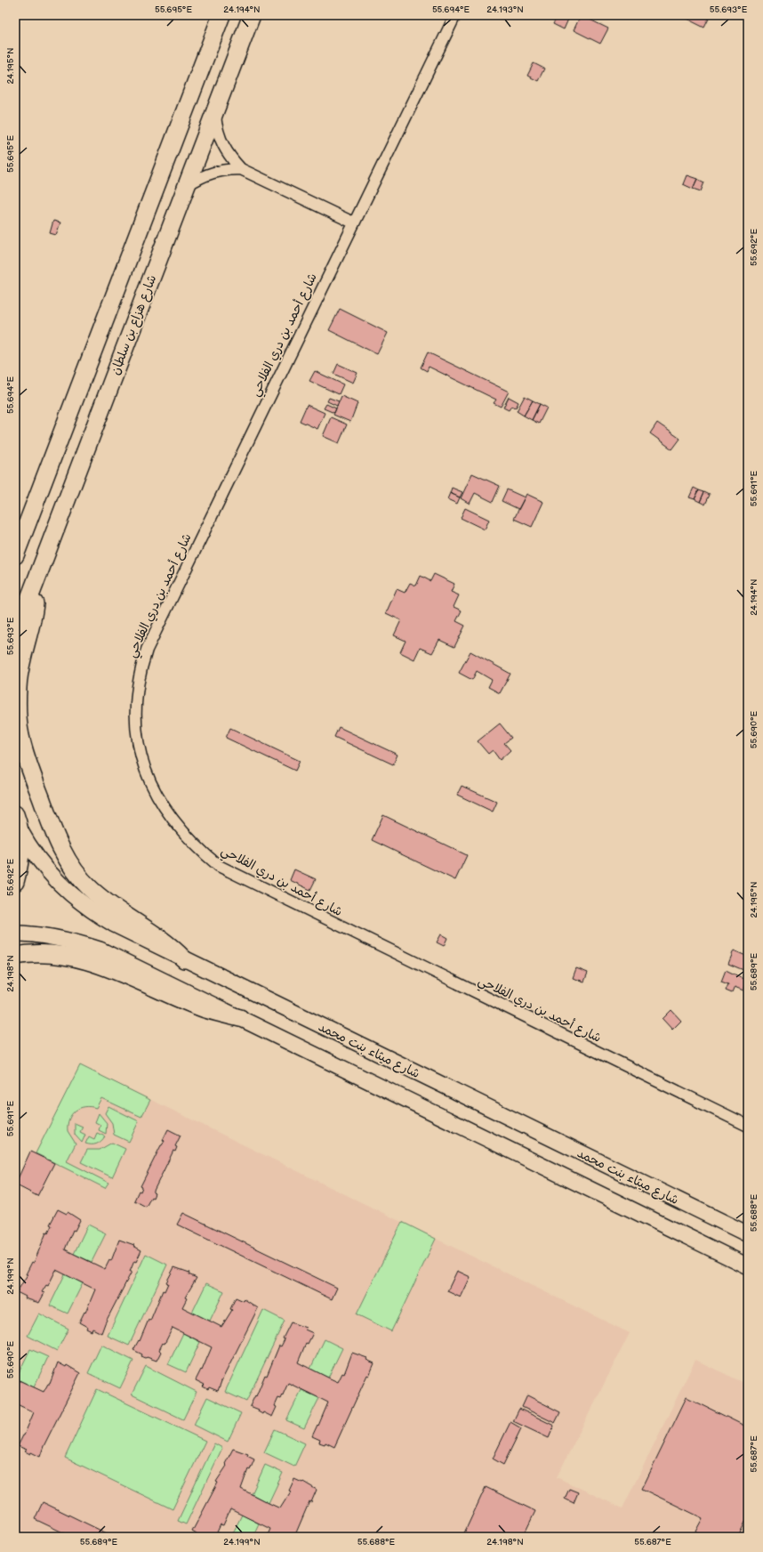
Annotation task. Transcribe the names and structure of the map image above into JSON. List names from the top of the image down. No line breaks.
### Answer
{"streets":{"main road":["شارع هزاع بن سلطان","شارع ميثاء بنت محمد"],"street":["شارع أحمد بن دري الفلاحي"]},"coordinates":["55.695°E","24.194°N","55.694°E","24.193°N","55.693°E","24.195°N","55.692°E","55.691°E","55.690°E","55.689°E","24.198°N","55.688°E","24.199°N","55.687°E"]}
